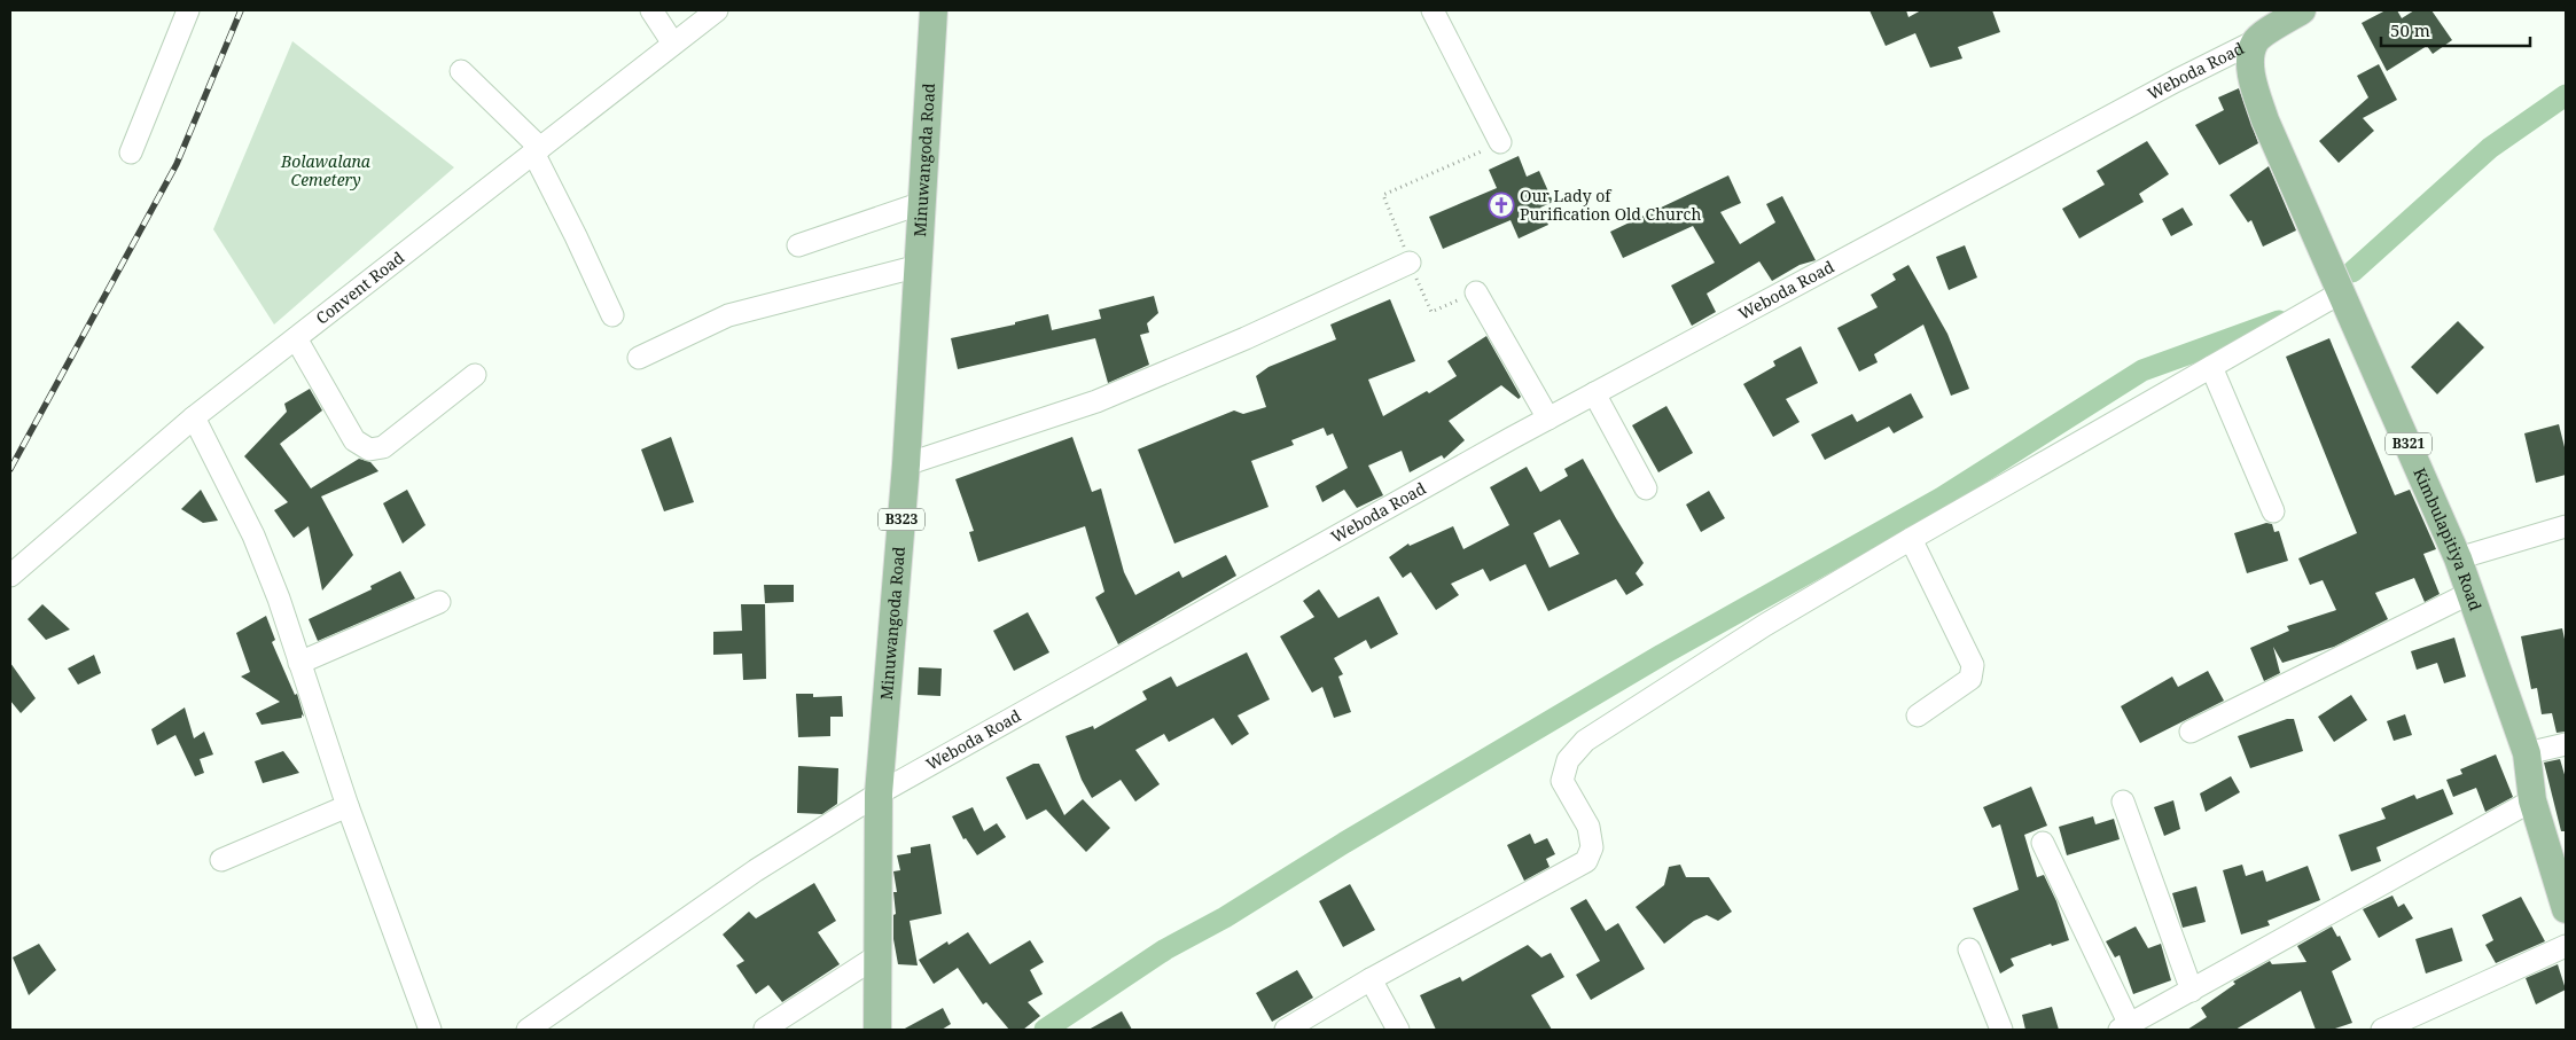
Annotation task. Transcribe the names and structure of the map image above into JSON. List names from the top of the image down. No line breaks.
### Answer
{"streets":{"main road":["Minuwangoda Road","B321","B323","Kimbulapitiya Road"],"street":["Weboda Road","Convent Road"]},"crossings":[["Weboda Road","Minuwangoda Road"],["Weboda Road","Kimbulapitiya Road"]],"parks":["Bolawalana Cemetery"],"places":{"church":["Our Lady of Purification Old Church"]},"scale_bar":"50 m"}
